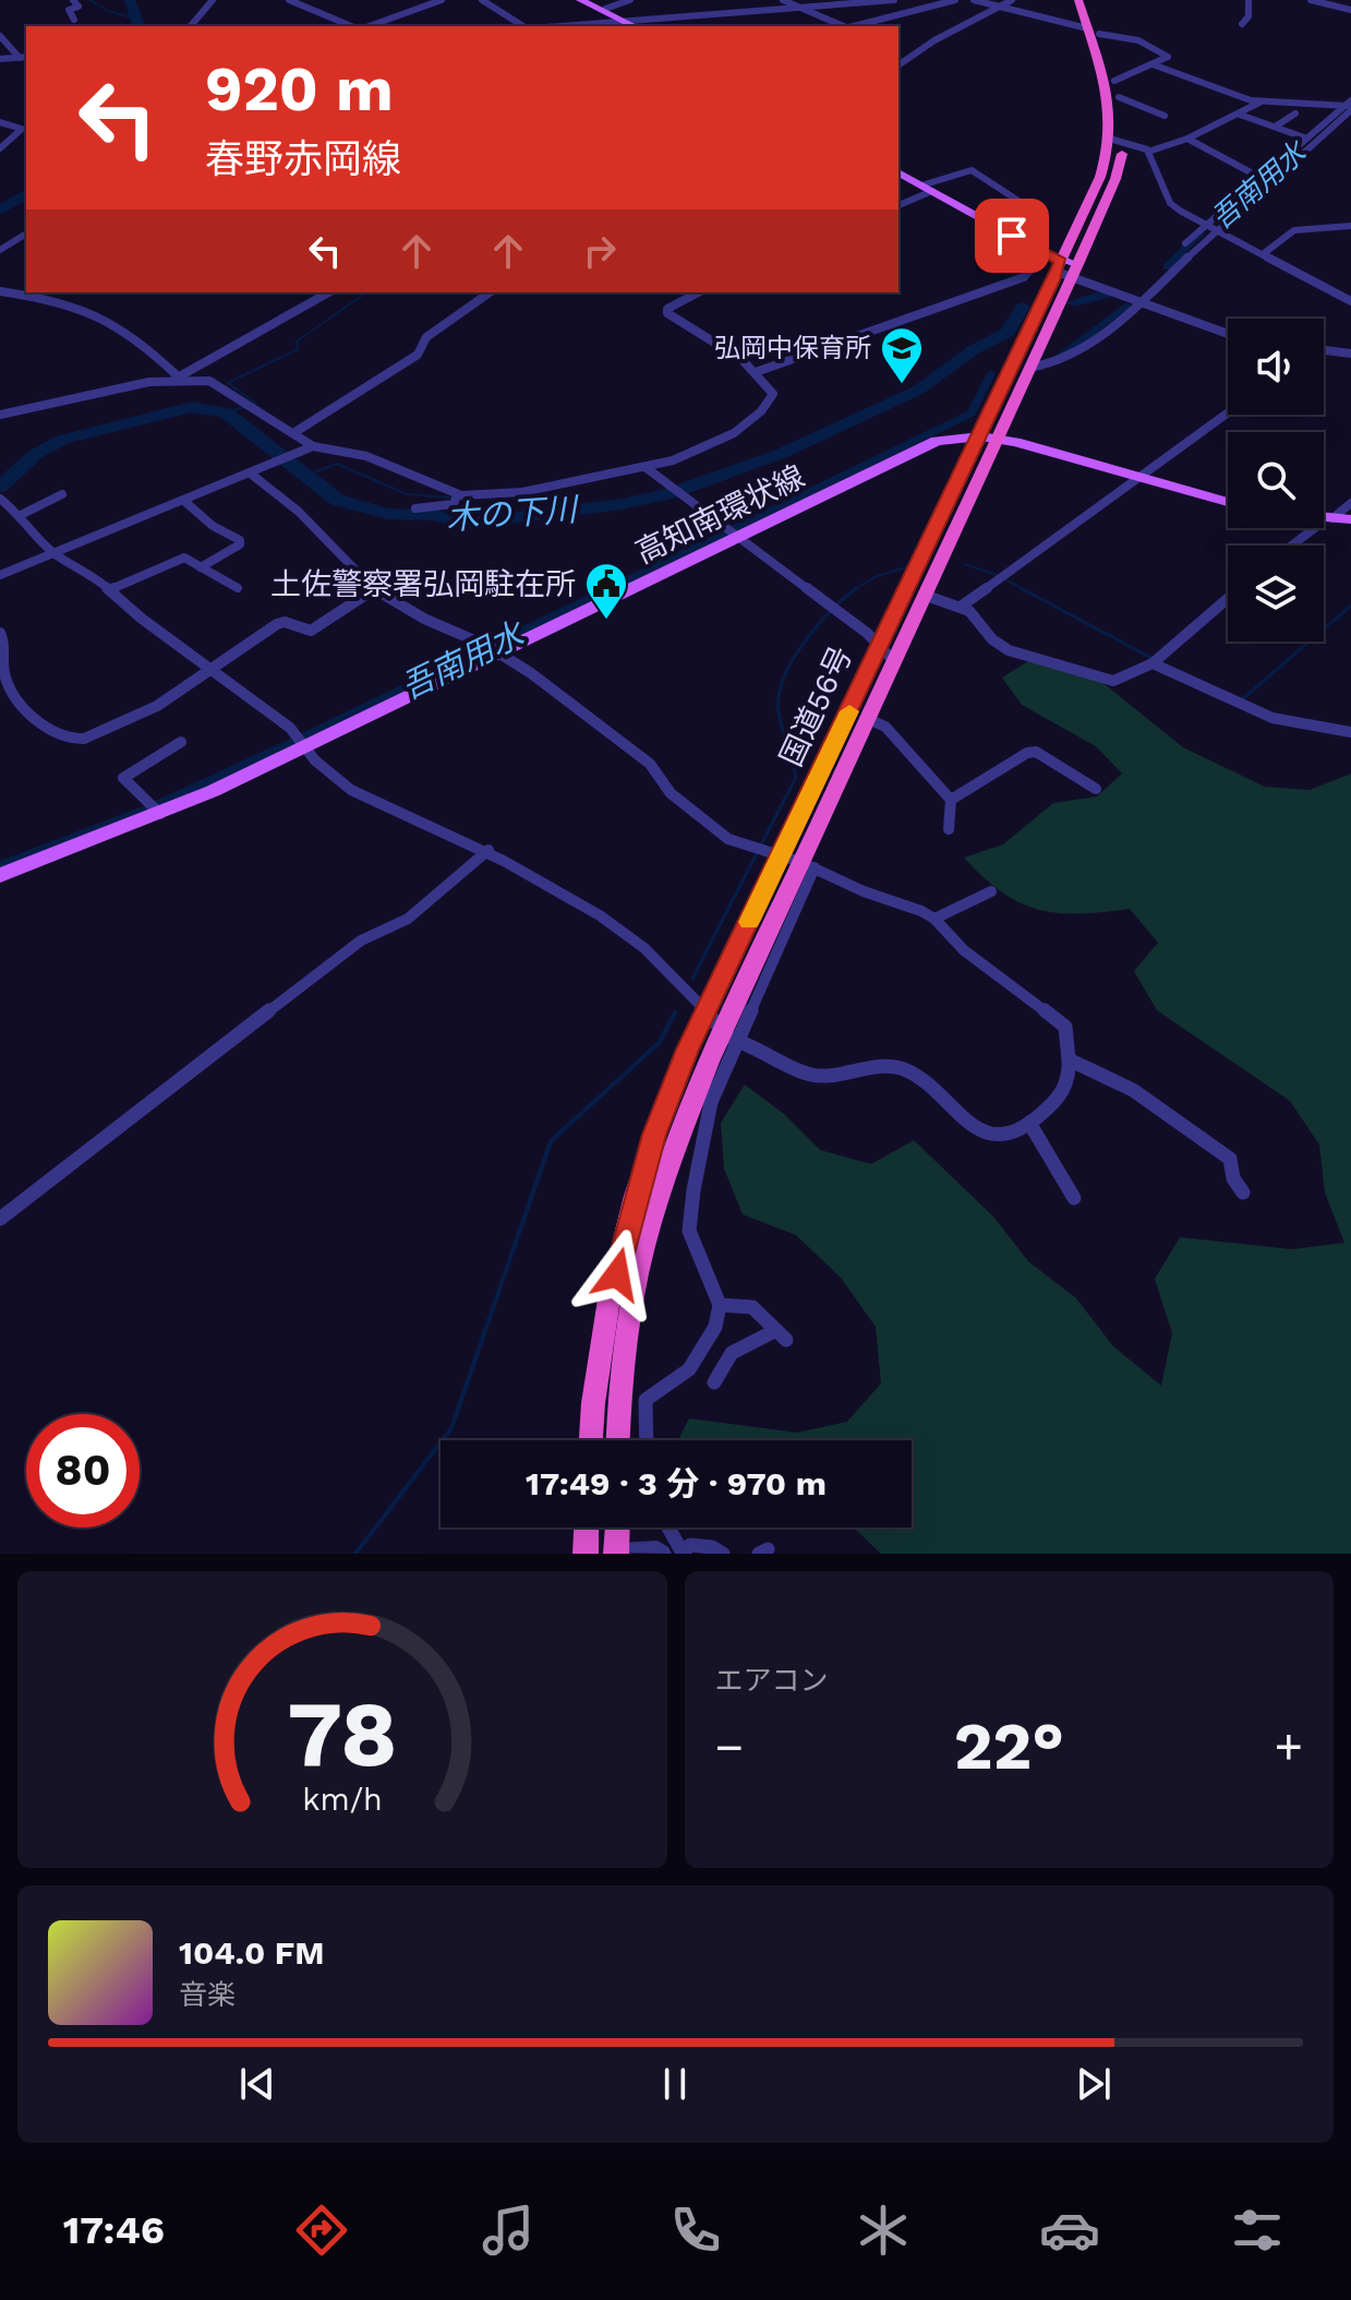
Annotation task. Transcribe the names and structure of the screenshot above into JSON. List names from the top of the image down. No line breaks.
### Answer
{"streets":{"highway":["国道56号"],"main road":["高知南環状線"]},"crossings":[["高知南環状線","国道56号"]],"water":["吾南用水","木の下川"],"places":{"school or university":["弘岡中保育所"],"public building":["土佐警察署弘岡駐在所"]},"page":{"turn":["920 m","春野赤岡線"],"limit":"80","trip":"17:49 · 3 分 · 970 m","tile":"エアコン","heat":["−","22°","+"],"song":["104.0 FM","音楽"],"tabs":"17:46","gauge":["78","km/h"]}}
